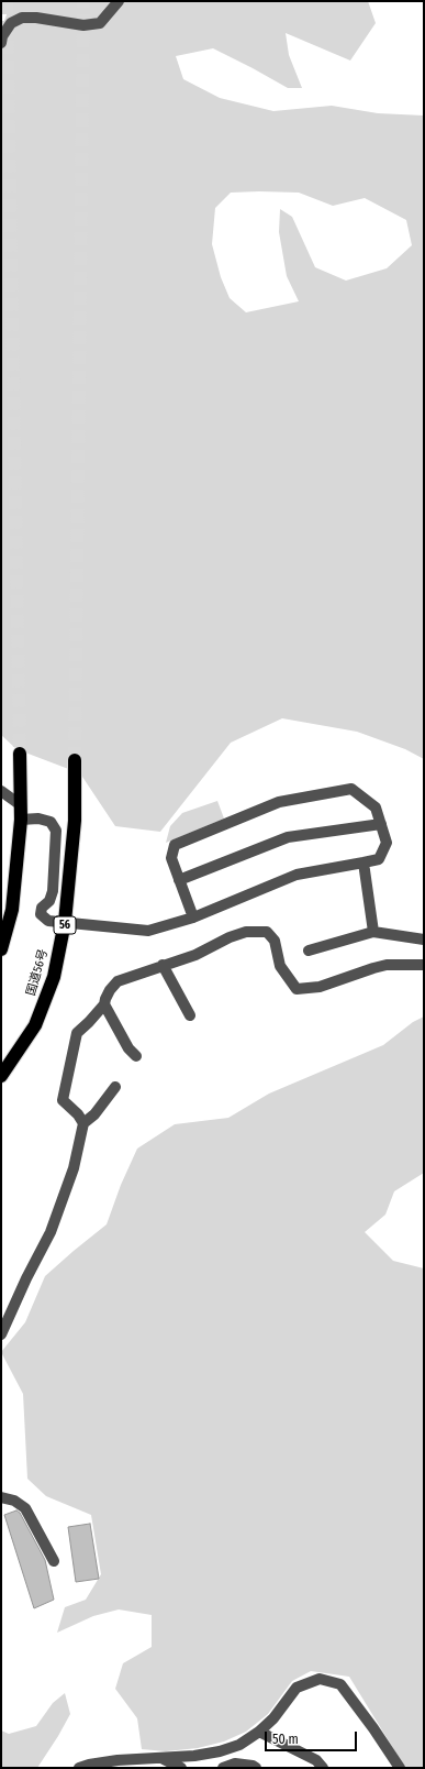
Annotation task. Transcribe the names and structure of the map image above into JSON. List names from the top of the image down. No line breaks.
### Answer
{"streets":{"highway":["56","国道56号"]},"scale_bar":"50 m"}
